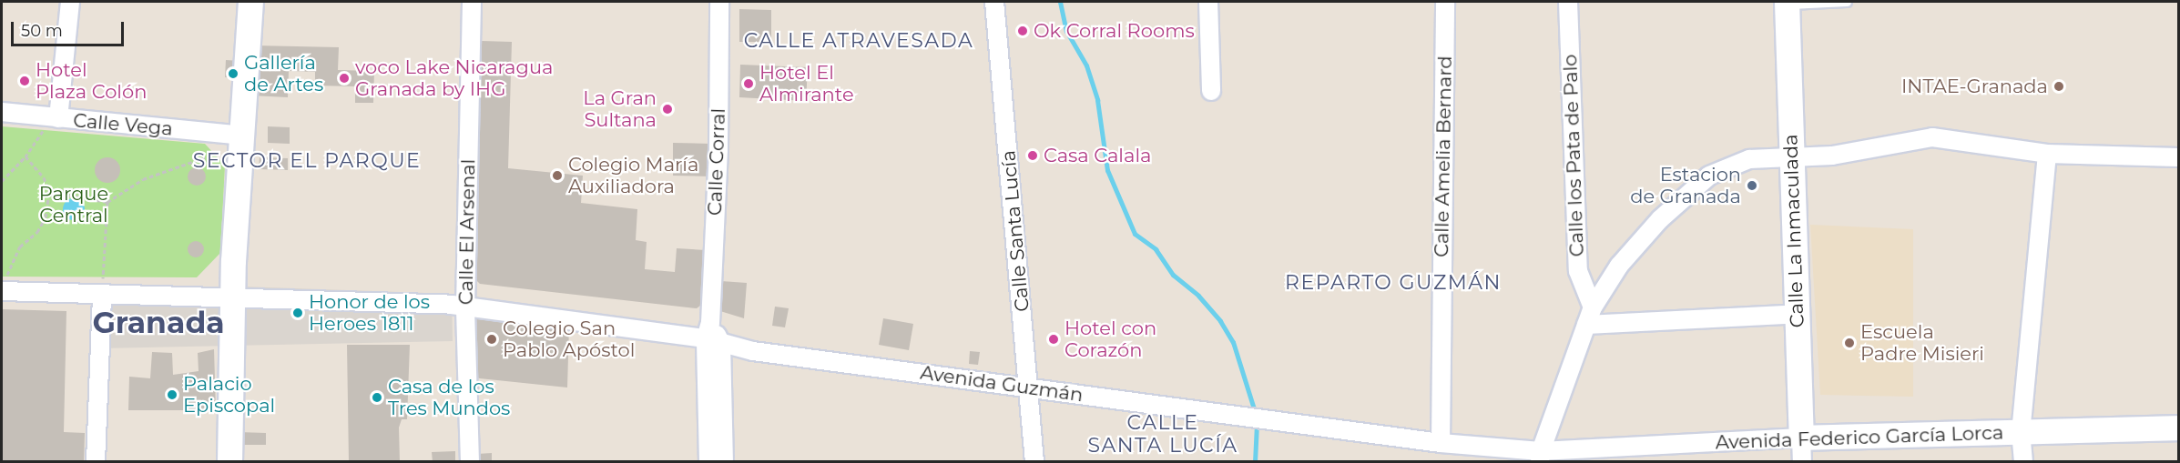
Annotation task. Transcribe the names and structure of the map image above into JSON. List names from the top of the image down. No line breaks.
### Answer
{"streets":{"main road":["Calle La Inmaculada","Avenida Federico García Lorca"],"street":["Calle Vega","Calle los Pata de Palo","Calle Amelia Bernard","Calle Corral","Calle Santa Lucía","Calle El Arsenal","Avenida Guzmán"]},"crossings":[["Calle Amelia Bernard","Avenida Guzmán"],["Calle Corral","Avenida Guzmán"],["Calle Santa Lucía","Avenida Guzmán"],["Calle La Inmaculada","Avenida Federico García Lorca"],["Calle El Arsenal","Avenida Guzmán"],["Avenida Guzmán","Avenida Federico García Lorca"]],"districts":["CALLE ATRAVESADA","SECTOR EL PARQUE","REPARTO GUZMÁN","Granada","CALLE SANTA LUCÍA"],"parks":["Parque Central"],"places":["Ok Corral Rooms","Gallería de Artes","voco Lake Nicaragua Granada by IHG","Hotel Plaza Colón","Hotel El Almirante","INTAE-Granada","La Gran Sultana","Casa Calala","Colegio María Auxiliadora","Estacion de Granada","Honor de los Heroes 1811","Colegio San Pablo Apóstol","Hotel con Corazón","Escuela Padre Misieri","Palacio Episcopal","Casa de los Tres Mundos"],"scale_bar":"50 m"}
